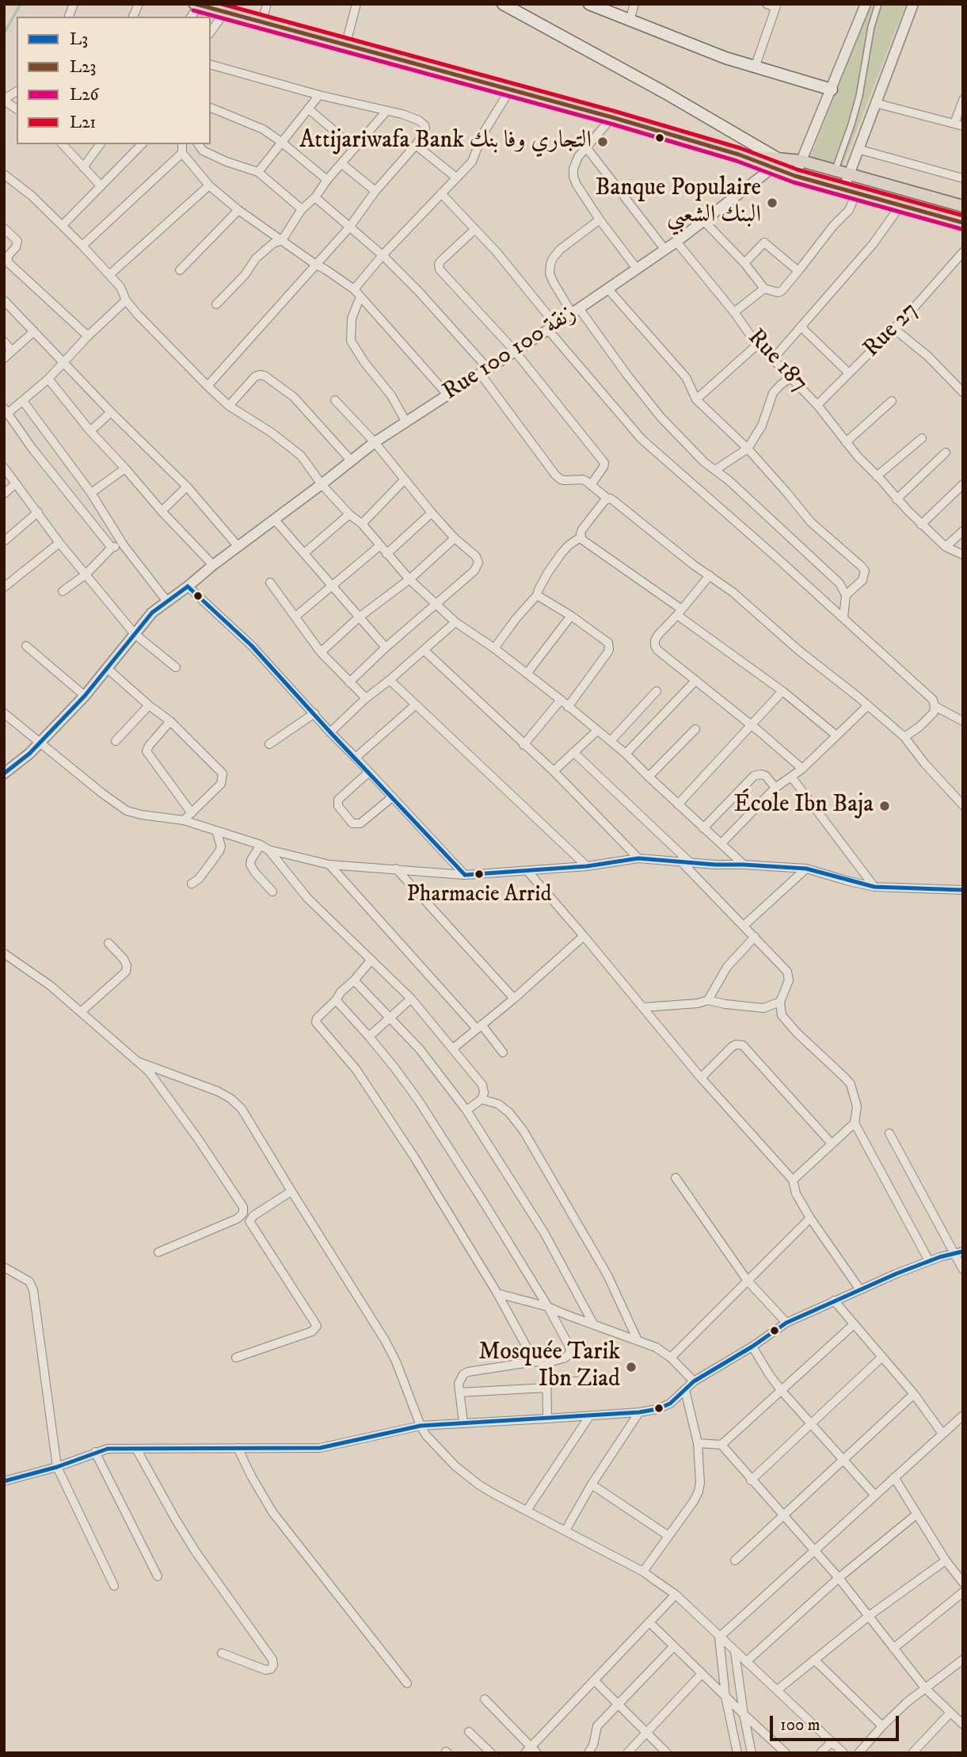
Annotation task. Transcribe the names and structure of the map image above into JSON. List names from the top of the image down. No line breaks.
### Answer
{"streets":{"street":["Rue 27","Rue 100 زنقة 100","Rue 187"]},"crossings":[["Rue 27","Rue 187"],["Rue 100 زنقة 100","Rue 187"]],"places":["Attijariwafa Bank التجاري وفا بنك","Banque Populaire البنك الشعبي","École Ibn Baja","Pharmacie Arrid","Mosquée Tarik Ibn Ziad"],"lines":["transit line L23","transit line L21","transit line L26","transit line L3"],"legend":["L3","L23","L26","L21"],"scale_bar":"100 m"}
